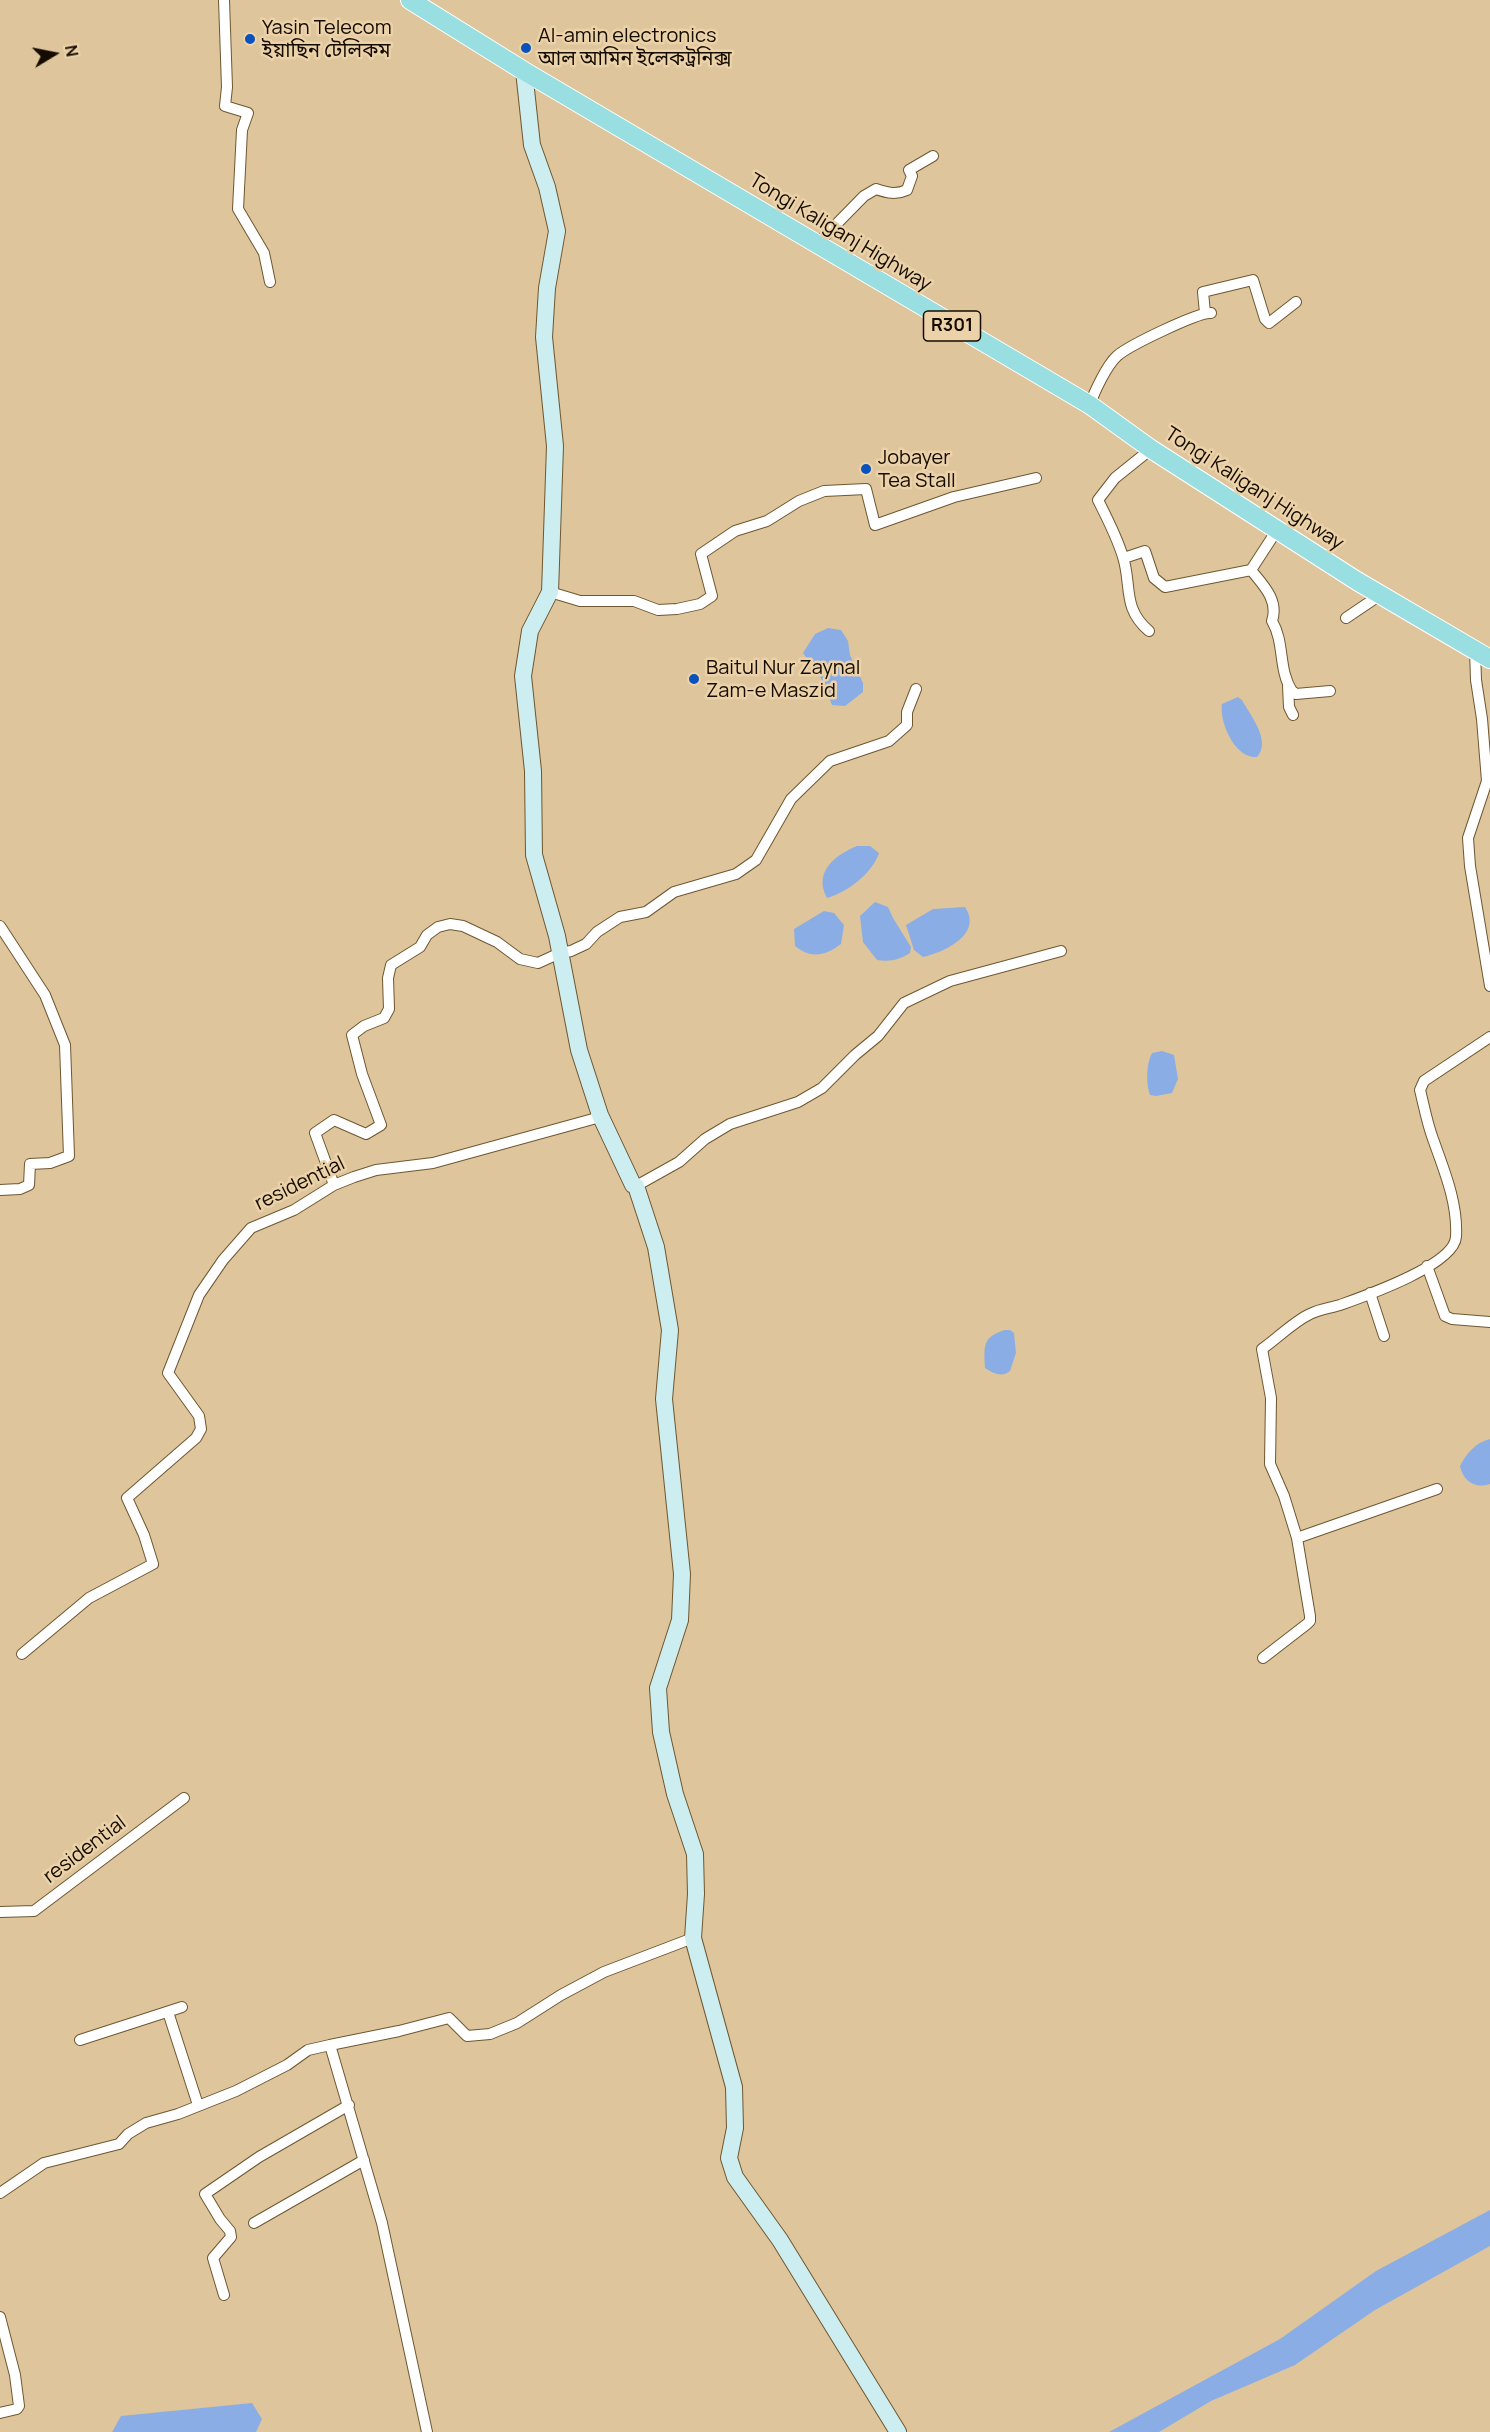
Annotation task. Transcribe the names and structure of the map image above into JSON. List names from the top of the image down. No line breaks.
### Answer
{"streets":{"main road":["Tongi Kaliganj Highway","R301"],"street":["residential"]},"places":["Yasin Telecom ইয়াছিন টেলিকম","Al-amin electronics আল আমিন ইলেকট্রনিক্স","Jobayer Tea Stall","Baitul Nur Zaynal Zam-e Maszid"],"north":"right"}
